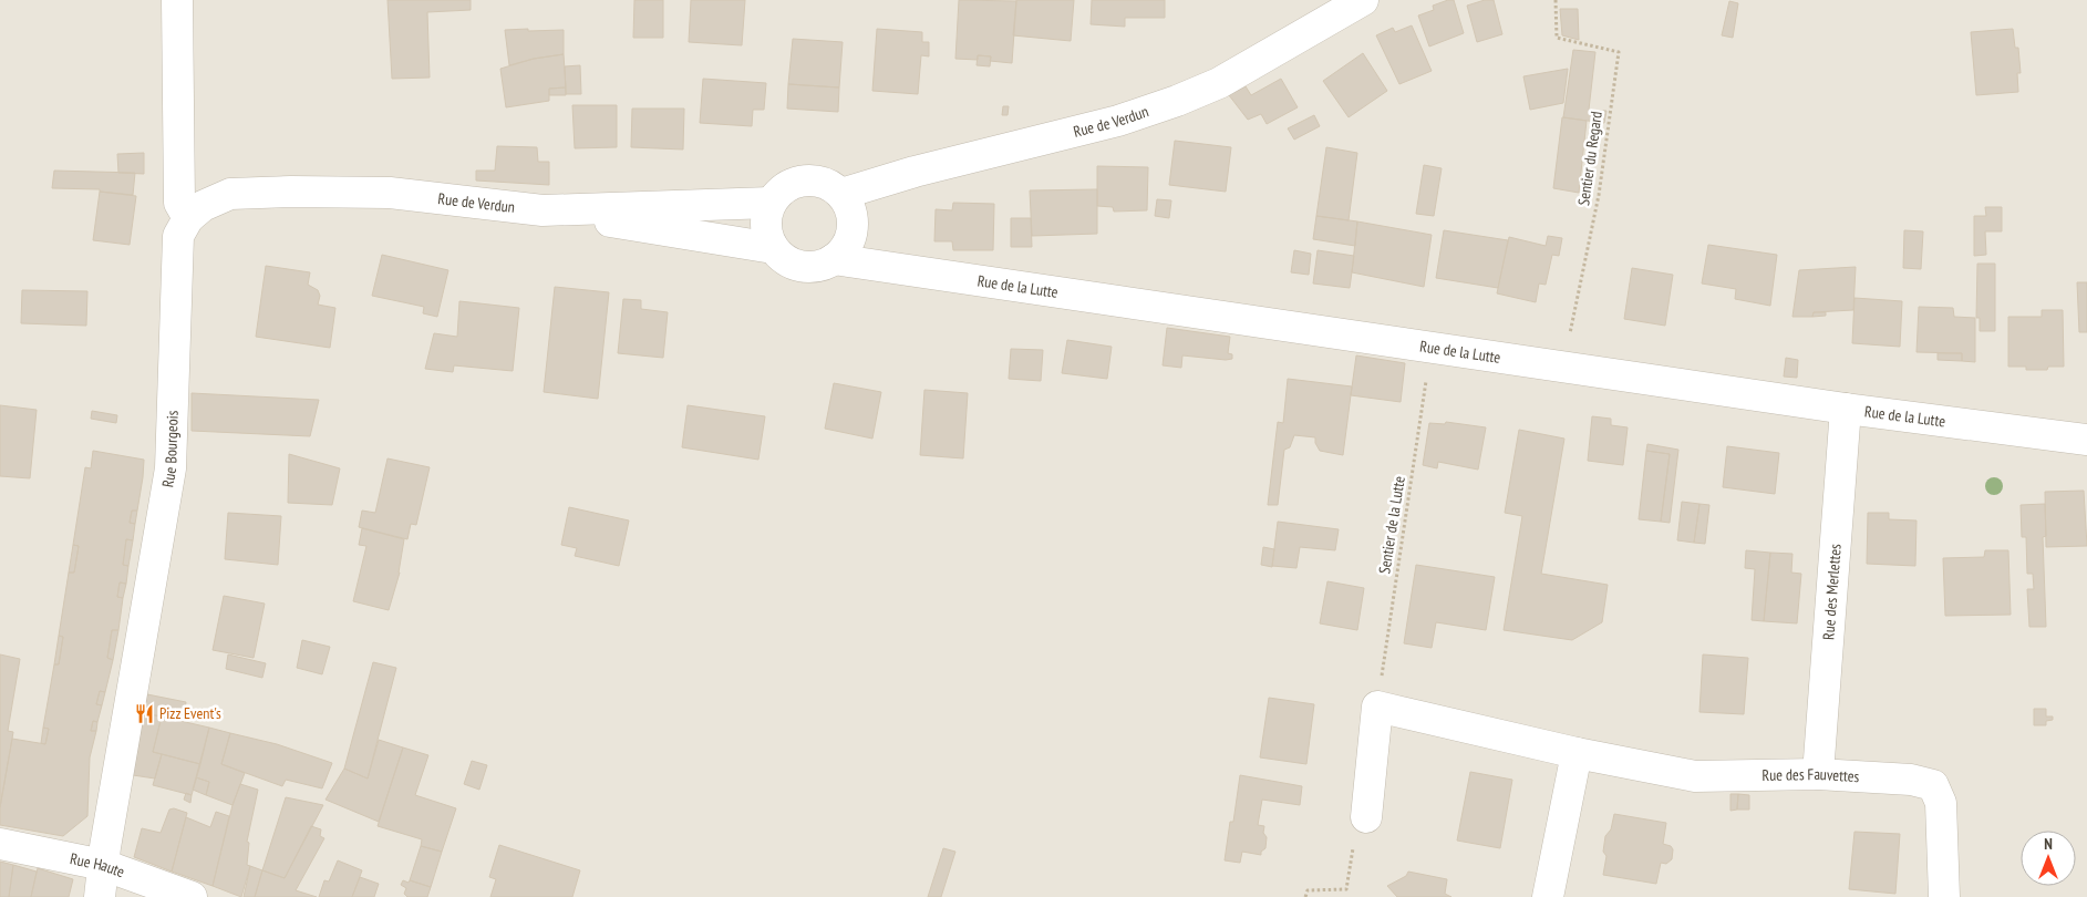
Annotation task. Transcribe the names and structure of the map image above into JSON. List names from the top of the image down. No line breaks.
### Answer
{"streets":{"street":["Rue de Verdun","Rue de la Lutte","Rue Bourgeois","Rue des Merlettes","Rue des Fauvettes","Rue Haute"],"path":["Sentier du Regard","Sentier de la Lutte"]},"crossings":[["Rue de Verdun","Rue de la Lutte"],["Rue de Verdun","Rue Bourgeois"],["Sentier du Regard","Rue de la Lutte"],["Rue de la Lutte","Sentier de la Lutte"],["Rue de la Lutte","Rue des Merlettes"],["Rue Bourgeois","Rue Haute"],["Sentier de la Lutte","Rue des Fauvettes"],["Rue des Merlettes","Rue des Fauvettes"]],"places":{"restaurant":["Pizz Event's"]},"north":"top"}
